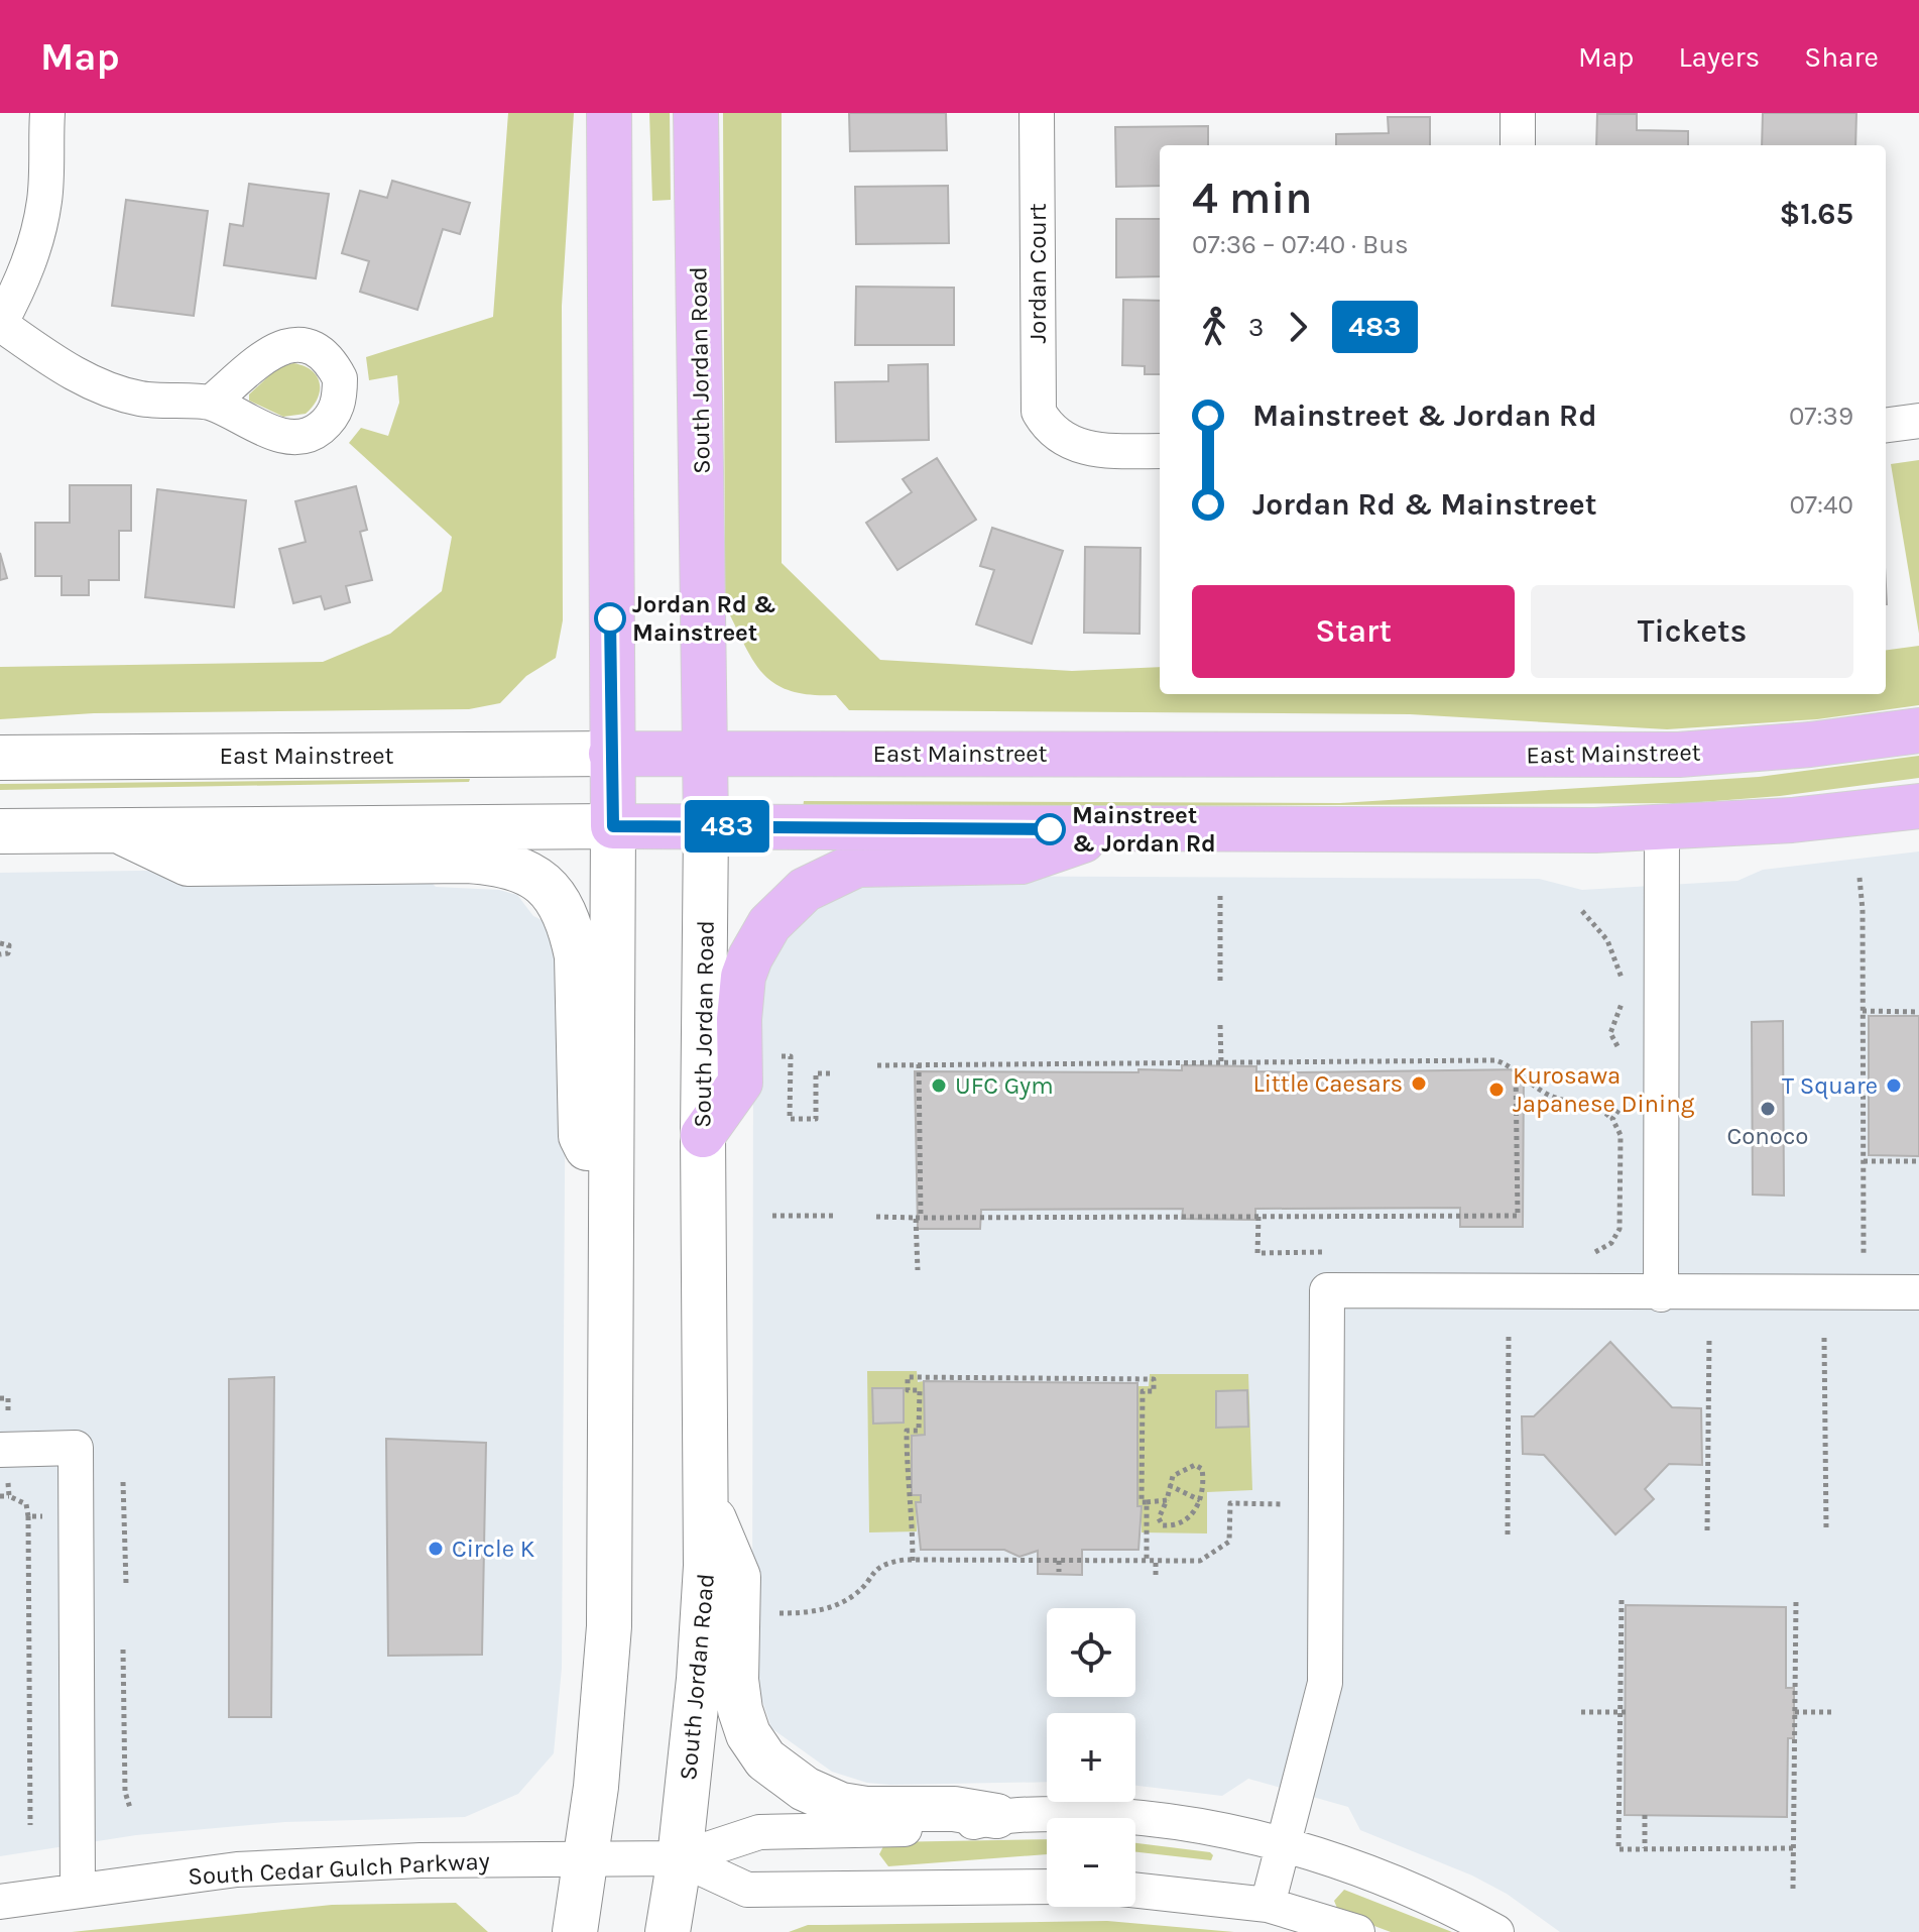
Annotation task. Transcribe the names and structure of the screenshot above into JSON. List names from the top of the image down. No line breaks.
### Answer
{"streets":{"main road":["South Jordan Road","East Mainstreet"],"street":["Jordan Court","South Cedar Gulch Parkway"]},"crossings":[["South Jordan Road","East Mainstreet"],["South Jordan Road","South Cedar Gulch Parkway"]],"places":["Jordan Rd & Mainstreet","Mainstreet & Jordan Rd","Little Caesars","UFC Gym","T Square","Kurosawa Japanese Dining","Conoco","Circle K"],"lines":["bus line 483"],"page":{"header":"Map","nav":["Map","Layers","Share"],"on_map":"483","heading":["4 min","07:36 – 07:40 · Bus","$1.65"],"legs":["3","483"],"list":[{"name":"Mainstreet & Jordan Rd","value":"07:39"},{"name":"Jordan Rd & Mainstreet","value":"07:40"}],"buttons":["Start","Tickets"],"map_buttons":["+","−"]}}
